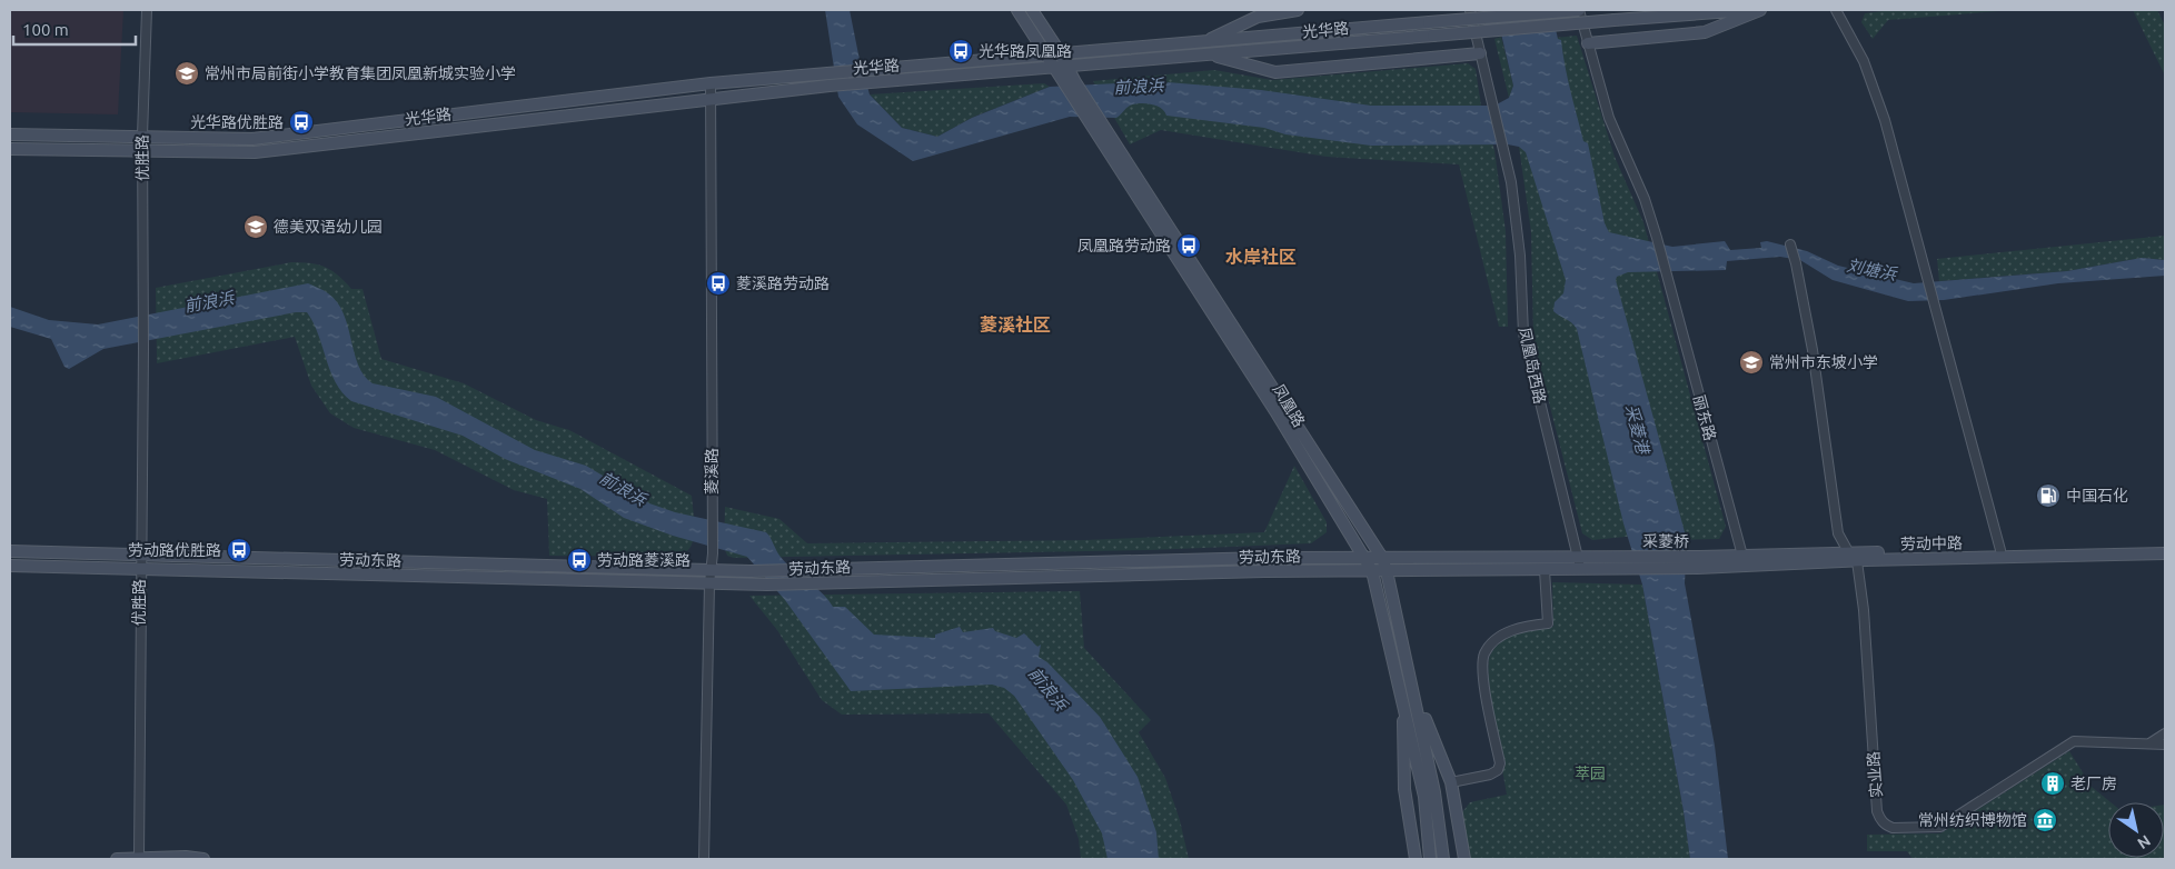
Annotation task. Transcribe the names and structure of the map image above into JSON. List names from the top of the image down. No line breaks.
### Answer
{"streets":{"main road":["光华路","凤凰路","采菱桥","劳动中路","劳动东路"],"street":["优胜路","凤凰岛西路","丽东路","菱溪路","实业路"]},"crossings":[["光华路","优胜路"],["光华路","凤凰路"],["光华路","菱溪路"],["优胜路","劳动东路"],["凤凰岛西路","劳动东路"],["凤凰路","劳动东路"],["丽东路","劳动中路"],["菱溪路","劳动东路"],["采菱桥","劳动中路"],["采菱桥","劳动东路"],["劳动中路","实业路"]],"districts":["水岸社区","菱溪社区"],"water":["前浪浜","刘塘浜","采菱港"],"parks":["萃园"],"places":{"bus stop":["光华路凤凰路","光华路优胜路","凤凰路劳动路","菱溪路劳动路","劳动路优胜路","劳动路菱溪路"],"school or university":["常州市局前街小学教育集团凤凰新城实验小学","德美双语幼儿园","常州市东坡小学"],"fuel station":["中国石化"],"building":["老厂房"],"museum":["常州纺织博物馆"]},"scale_bar":"100 m","north":"bottom right"}
